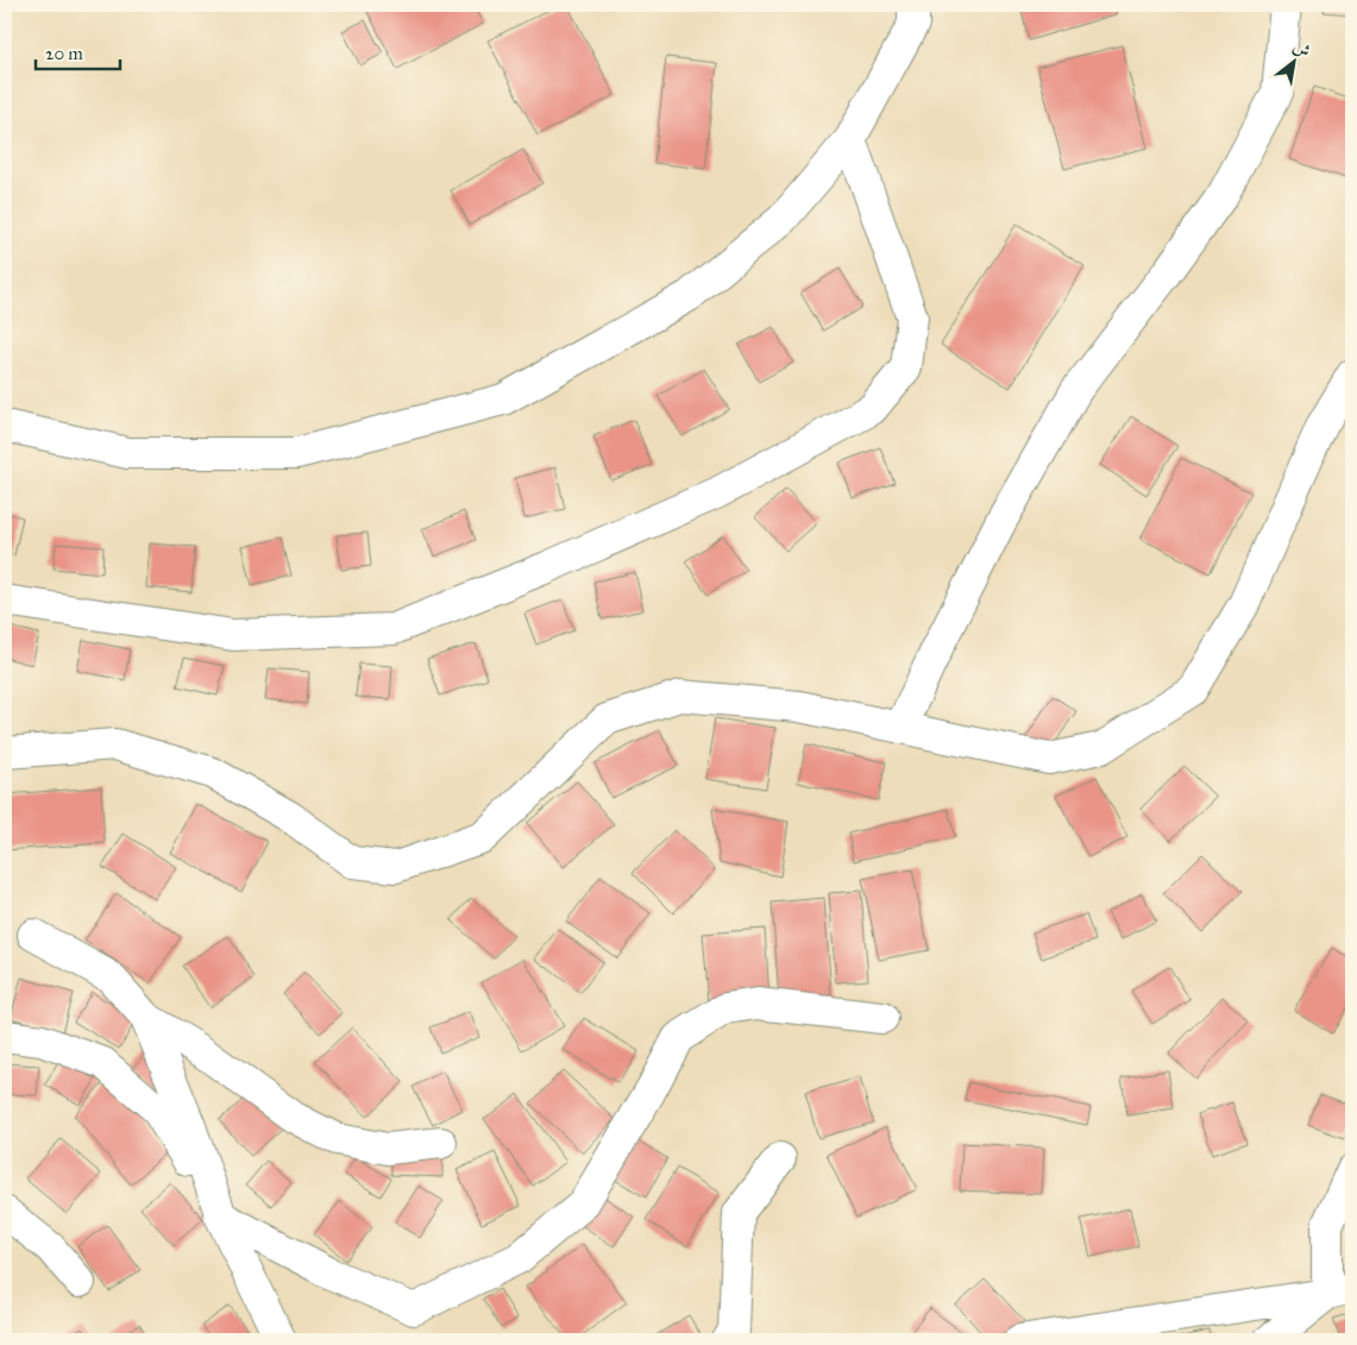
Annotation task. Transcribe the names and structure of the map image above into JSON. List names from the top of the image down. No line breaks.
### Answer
{"scale_bar":"20 m","north":"top right"}
